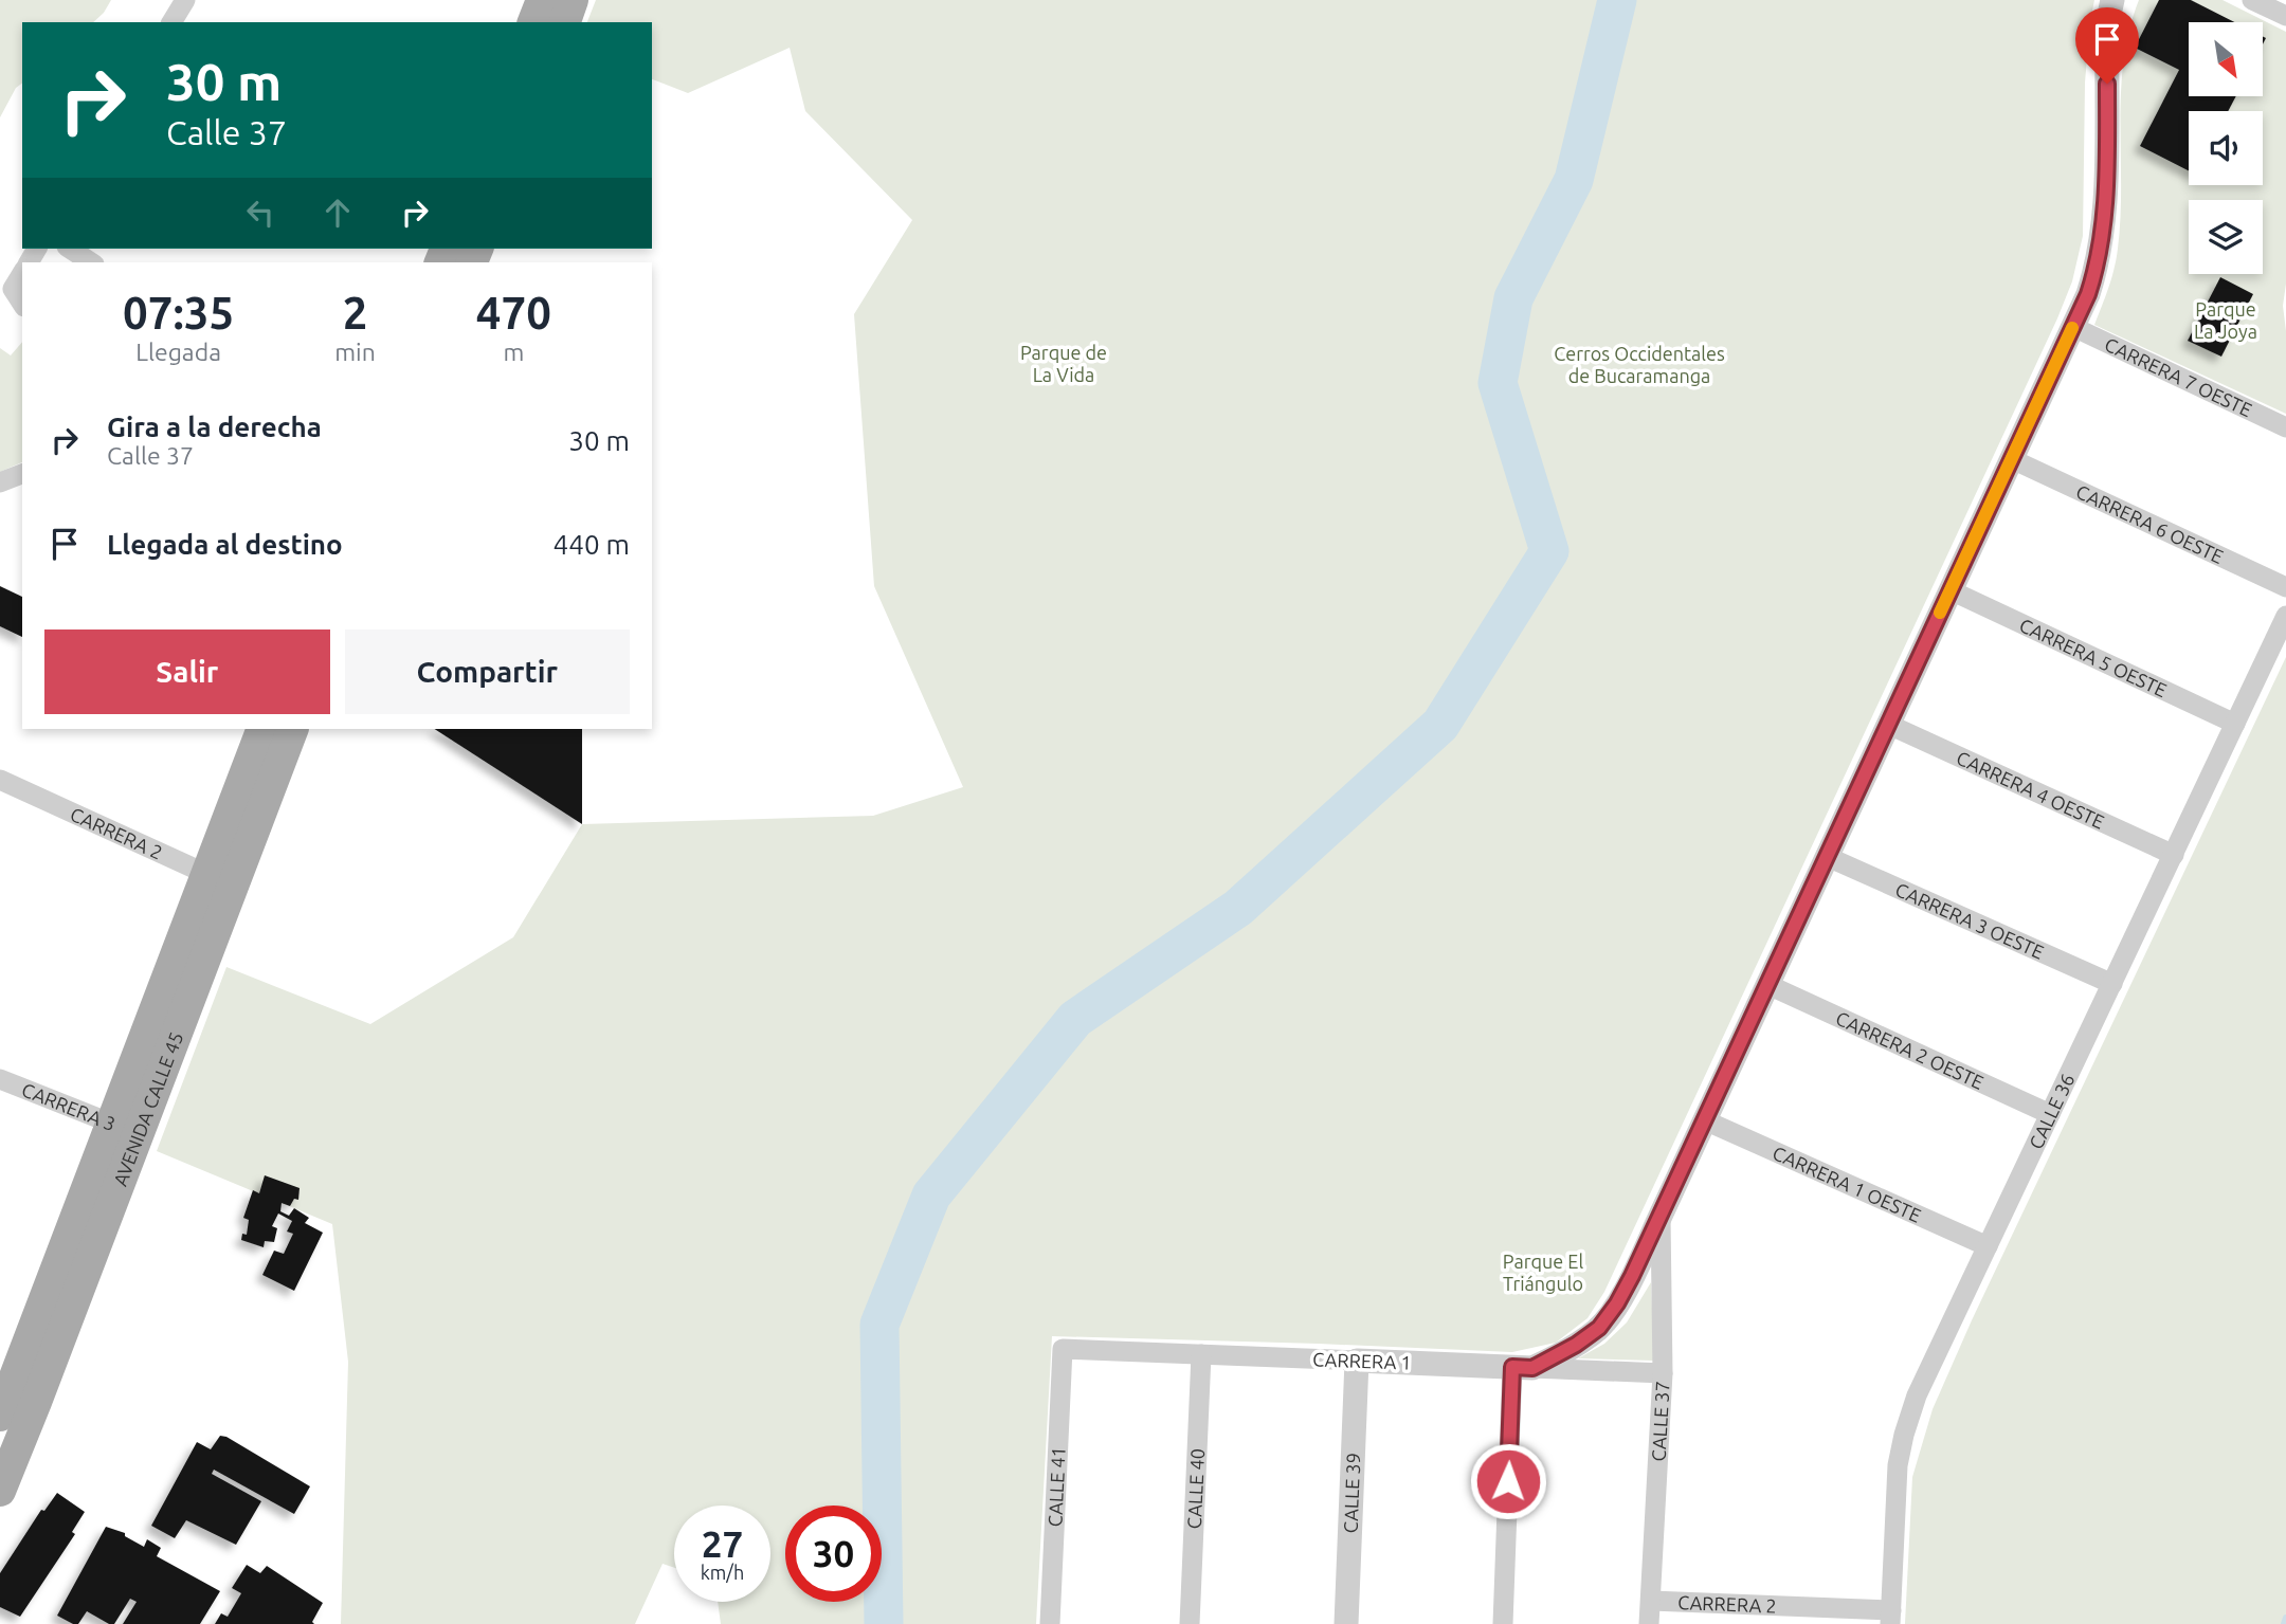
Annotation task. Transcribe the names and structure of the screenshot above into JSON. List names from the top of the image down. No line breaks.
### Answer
{"streets":{"main road":["AVENIDA CALLE 45"],"street":["CARRERA 7 OESTE","CARRERA 6 OESTE","CARRERA 5 OESTE","CARRERA 4 OESTE","CARRERA 2","CARRERA 3 OESTE","CARRERA 2 OESTE","CARRERA 3","CALLE 36","CARRERA 1 OESTE","CARRERA 1","CALLE 37","CALLE 41","CALLE 40","CALLE 39"]},"crossings":[["CARRERA 7 OESTE","CALLE 37"],["CARRERA 6 OESTE","CALLE 37"],["CARRERA 5 OESTE","CALLE 36"],["CARRERA 5 OESTE","CALLE 37"],["CARRERA 4 OESTE","CALLE 36"],["CARRERA 4 OESTE","CALLE 37"],["CARRERA 2","AVENIDA CALLE 45"],["CARRERA 2","CALLE 36"],["CARRERA 2","CALLE 37"],["CARRERA 3 OESTE","CALLE 36"],["CARRERA 3 OESTE","CALLE 37"],["CARRERA 2 OESTE","CALLE 36"],["CARRERA 2 OESTE","CALLE 37"],["CARRERA 3","AVENIDA CALLE 45"],["CALLE 36","CARRERA 1 OESTE"],["CARRERA 1 OESTE","CALLE 37"],["CARRERA 1","CALLE 37"],["CARRERA 1","CALLE 41"],["CARRERA 1","CALLE 40"],["CARRERA 1","CALLE 39"]],"parks":["Parque La Joya","Parque de La Vida","Cerros Occidentales de Bucaramanga","Parque El Triángulo"],"north":"bottom right","page":{"turn":["30 m","Calle 37"],"eta":["07:35","Llegada","2","min","470","m"],"list":[{"name":"Gira a la derecha","note":"Calle 37","value":"30 m"},{"name":"Llegada al destino","value":"440 m"}],"buttons":["Salir","Compartir"],"speed":"27 km/h","limit":"30"}}
